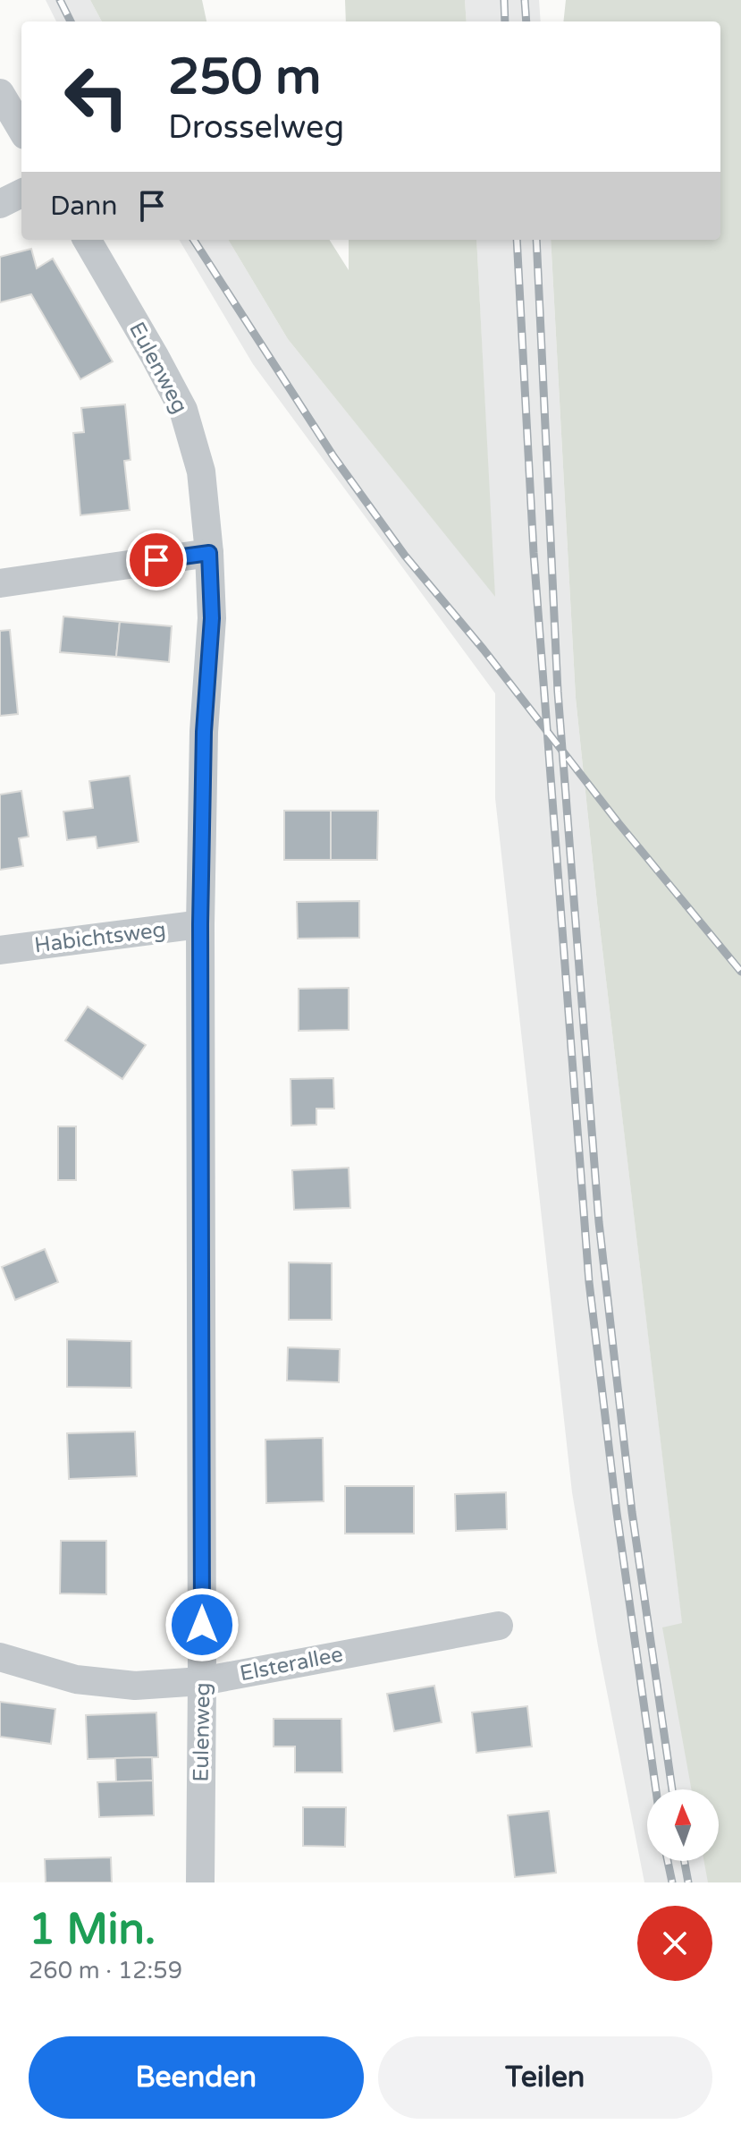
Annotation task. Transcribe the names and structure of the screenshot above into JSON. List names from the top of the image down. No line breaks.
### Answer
{"streets":{"street":["Eulenweg","Habichtsweg","Elsterallee"]},"crossings":[["Eulenweg","Habichtsweg"],["Eulenweg","Elsterallee"]],"north":"top","page":{"turn":["250 m","Drosselweg"],"then":"Dann","heading":["1 Min.","260 m · 12:59"],"buttons":["Beenden","Teilen"]}}
